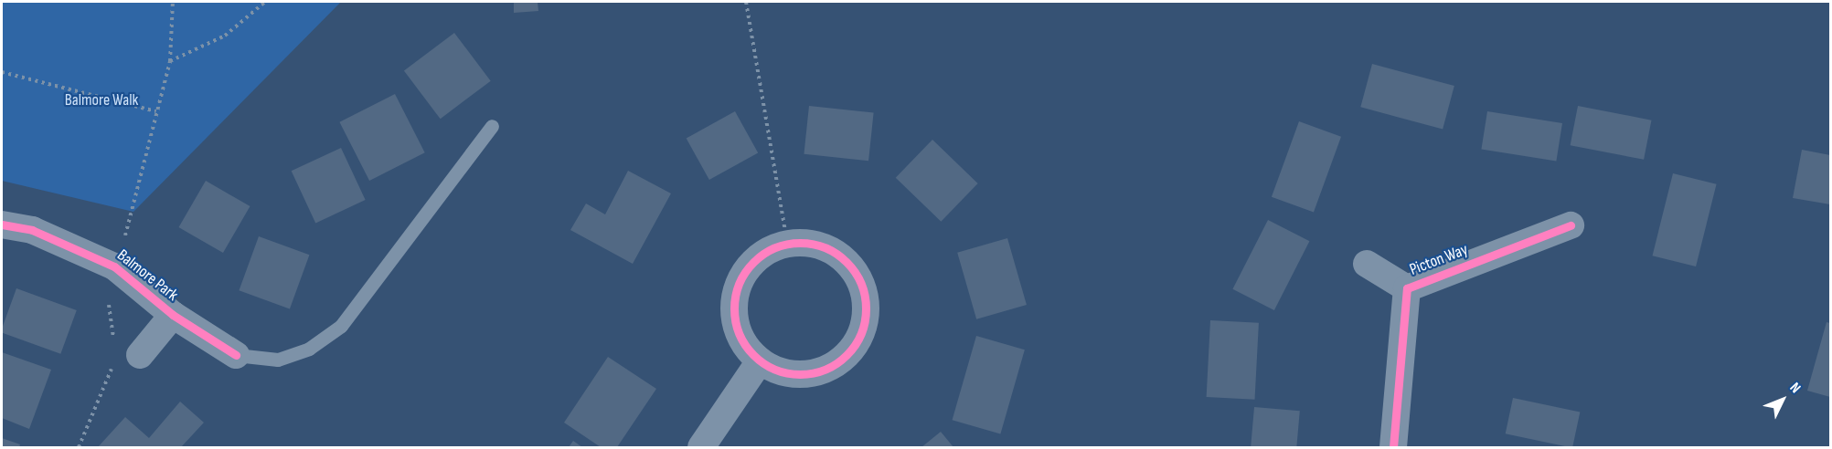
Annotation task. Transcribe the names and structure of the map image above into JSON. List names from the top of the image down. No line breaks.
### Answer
{"streets":{"street":["Picton Way","Balmore Park"]},"parks":["Balmore Walk"],"north":"top right"}
